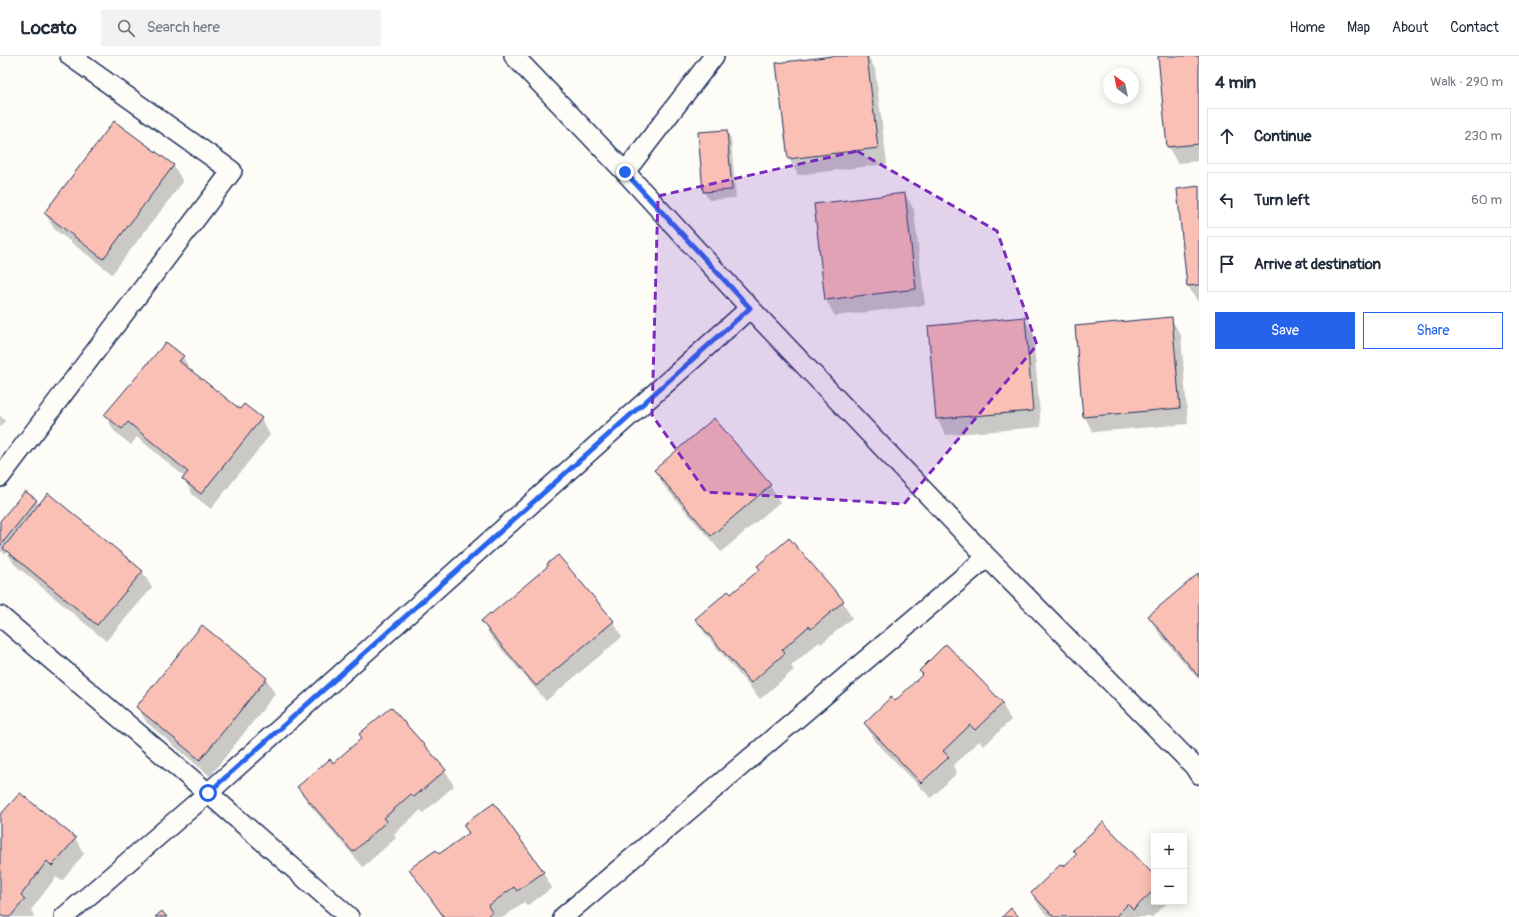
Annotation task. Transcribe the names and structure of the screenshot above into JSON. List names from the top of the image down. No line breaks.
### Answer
{"north":"top left","page":{"header":"Locato","search":"Search here","nav":["Home","Map","About","Contact"],"heading":["4 min","Walk · 290 m"],"list":[["Continue","230 m"],["Turn left","60 m"],"Arrive at destination"],"buttons":["Save","Share"],"map_buttons":["+","−"]}}
